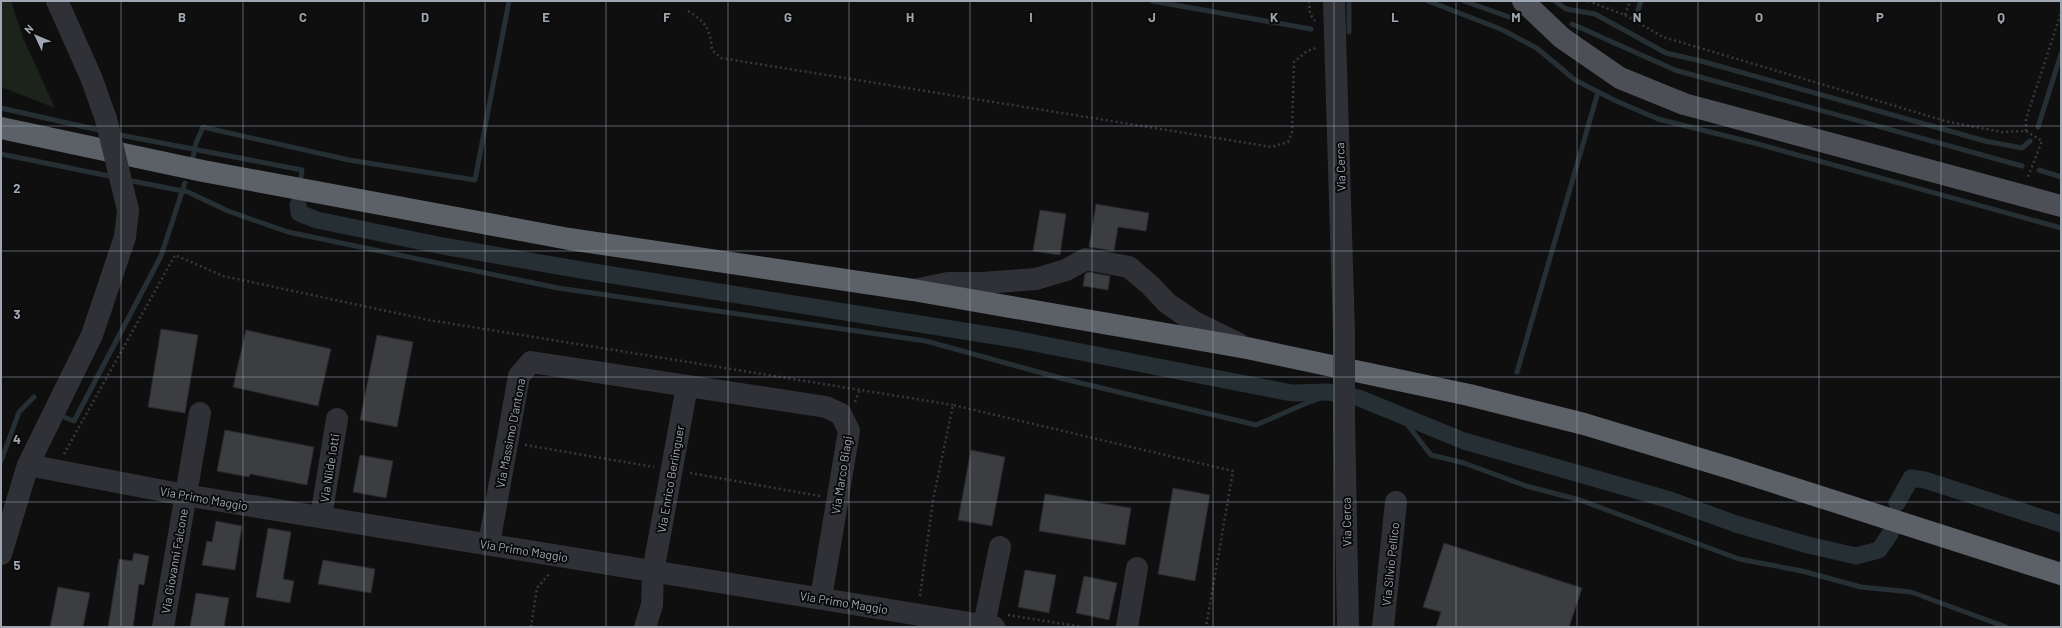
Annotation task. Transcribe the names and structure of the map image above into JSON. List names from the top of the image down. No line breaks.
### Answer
{"streets":{"street":["Via Cerca","Via Massimo D'antona","Via Nilde Iotti","Via Marco Biagi","Via Enrico Berlinguer","Via Primo Maggio","Via Giovanni Falcone","Via Silvio Pellico"]},"crossings":[["Via Massimo D'antona","Via Marco Biagi"],["Via Massimo D'antona","Via Enrico Berlinguer"],["Via Massimo D'antona","Via Primo Maggio"],["Via Nilde Iotti","Via Primo Maggio"],["Via Marco Biagi","Via Enrico Berlinguer"],["Via Marco Biagi","Via Primo Maggio"],["Via Enrico Berlinguer","Via Primo Maggio"],["Via Primo Maggio","Via Giovanni Falcone"]],"north":"top left","grid":{"columns":["B","C","D","E","F","G","H","I","J","K","L","M","N","O","P","Q"],"rows":["2","3","4","5"]}}
